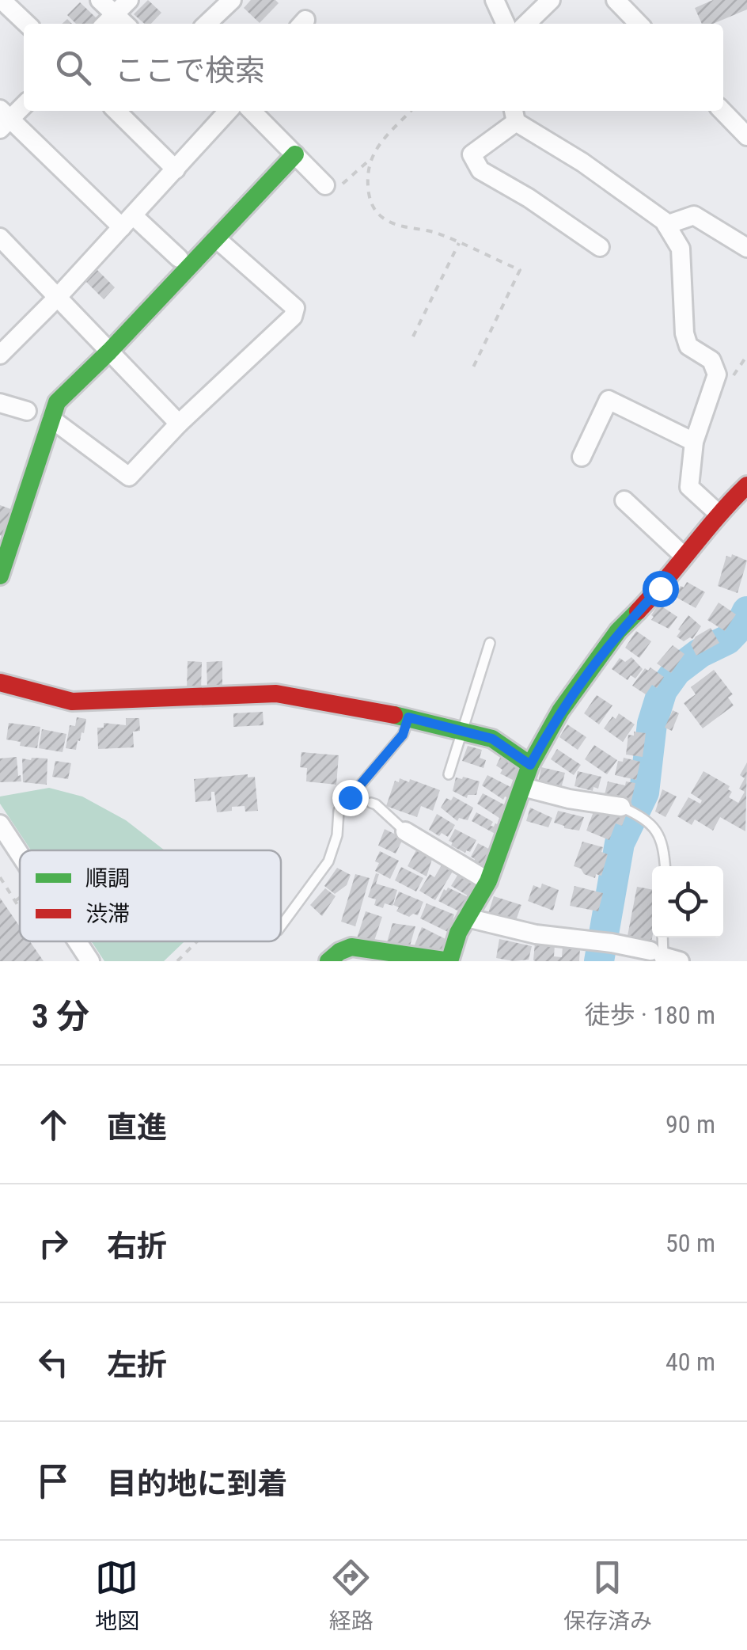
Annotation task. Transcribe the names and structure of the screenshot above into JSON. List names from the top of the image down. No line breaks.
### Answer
{"legend":["順調","渋滞"],"page":{"search":"ここで検索","heading":["3 分","徒歩 · 180 m"],"list":[["直進","90 m"],["右折","50 m"],["左折","40 m"],"目的地に到着"],"nav":["地図","経路","保存済み"]}}
